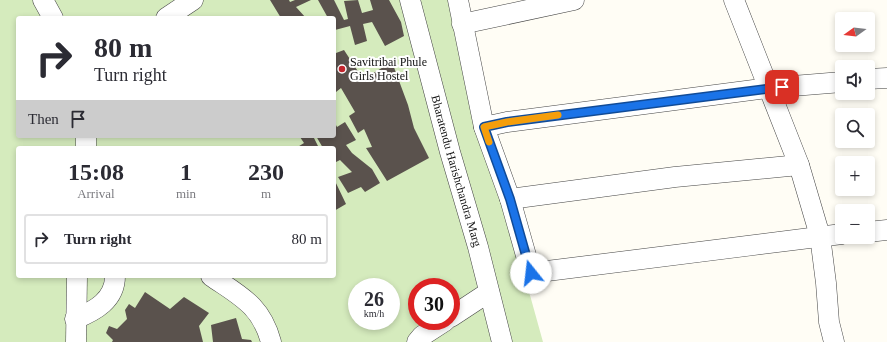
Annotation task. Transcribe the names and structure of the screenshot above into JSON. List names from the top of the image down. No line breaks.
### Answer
{"streets":{"street":["Bharatendu Harishchandra Marg"]},"places":["Savitribai Phule Girls Hostel"],"north":"left","page":{"map_buttons":["+","−"],"turn":["80 m","Turn right"],"then":"Then","eta":["15:08","Arrival","1","min","230","m"],"list":[{"name":"Turn right","value":"80 m"}],"speed":"26 km/h","limit":"30"}}
